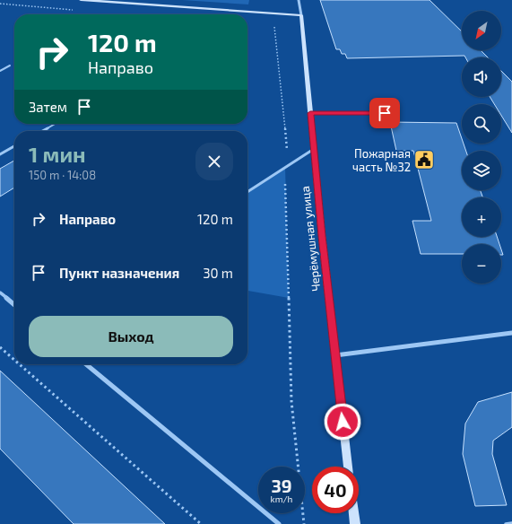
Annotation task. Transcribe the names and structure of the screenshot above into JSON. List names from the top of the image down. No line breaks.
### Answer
{"streets":{"street":["Черёмушная улица"]},"places":{"public building":["Пожарная часть №32"]},"north":"bottom left","page":{"map_buttons":["+","−"],"turn":["120 m","Направо"],"then":"Затем","heading":["1 мин","150 m · 14:08"],"list":[{"name":"Направо","value":"120 m"},{"name":"Пункт назначения","value":"30 m"}],"buttons":"Выход","speed":"39 km/h","limit":"40"}}
